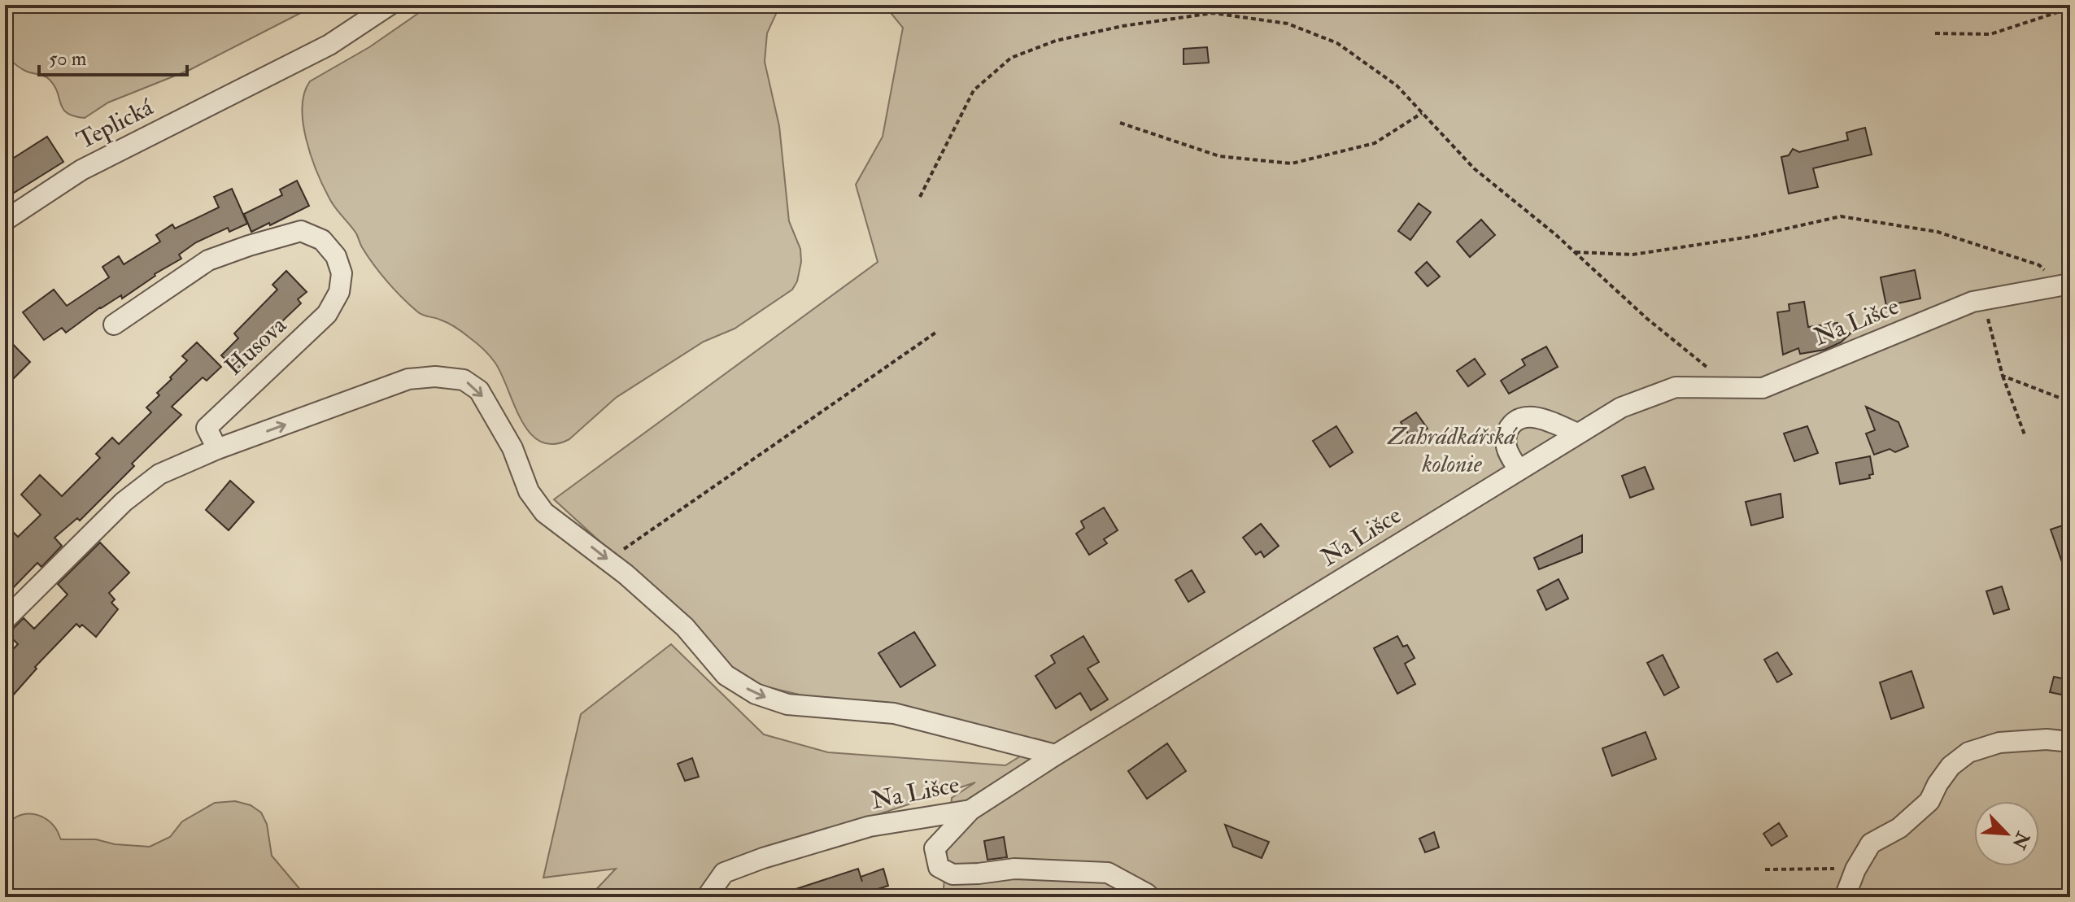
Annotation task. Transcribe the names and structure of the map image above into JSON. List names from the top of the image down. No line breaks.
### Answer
{"streets":{"street":["Teplická","Na Lišce","Husova"]},"parks":["Zahrádkářská kolonie"],"scale_bar":"50 m","north":"bottom right"}
